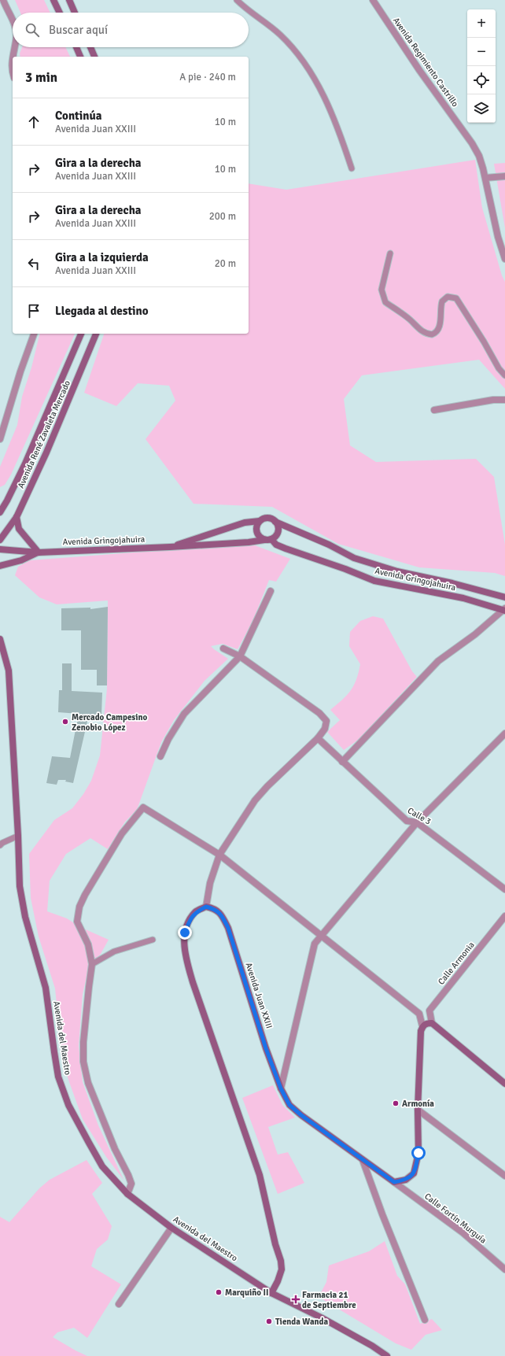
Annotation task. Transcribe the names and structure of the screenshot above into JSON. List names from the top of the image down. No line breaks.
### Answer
{"streets":{"main road":["Avenida René Zavaleta Mercado","Avenida Gringojahuira","Avenida Juan XXIII","Avenida del Maestro"],"street":["Avenida Regimiento Castrillo","Calle 3","Calle Armonia","Calle Fortín Murguía"]},"crossings":[["Avenida Juan XXIII","Calle Fortín Murguía"]],"places":{"other":["Mercado Campesino Zenobio López","Armonía","Marquiño II","Tienda Wanda"],"health":["Farmacia 21 de Septiembre"]},"page":{"map_buttons":["+","−"],"search":"Buscar aquí","heading":["3 min","A pie · 240 m"],"list":[["Continúa","Avenida Juan XXIII","10 m"],["Gira a la derecha","Avenida Juan XXIII","10 m"],["Gira a la derecha","Avenida Juan XXIII","200 m"],["Gira a la izquierda","Avenida Juan XXIII","20 m"],"Llegada al destino"]}}
